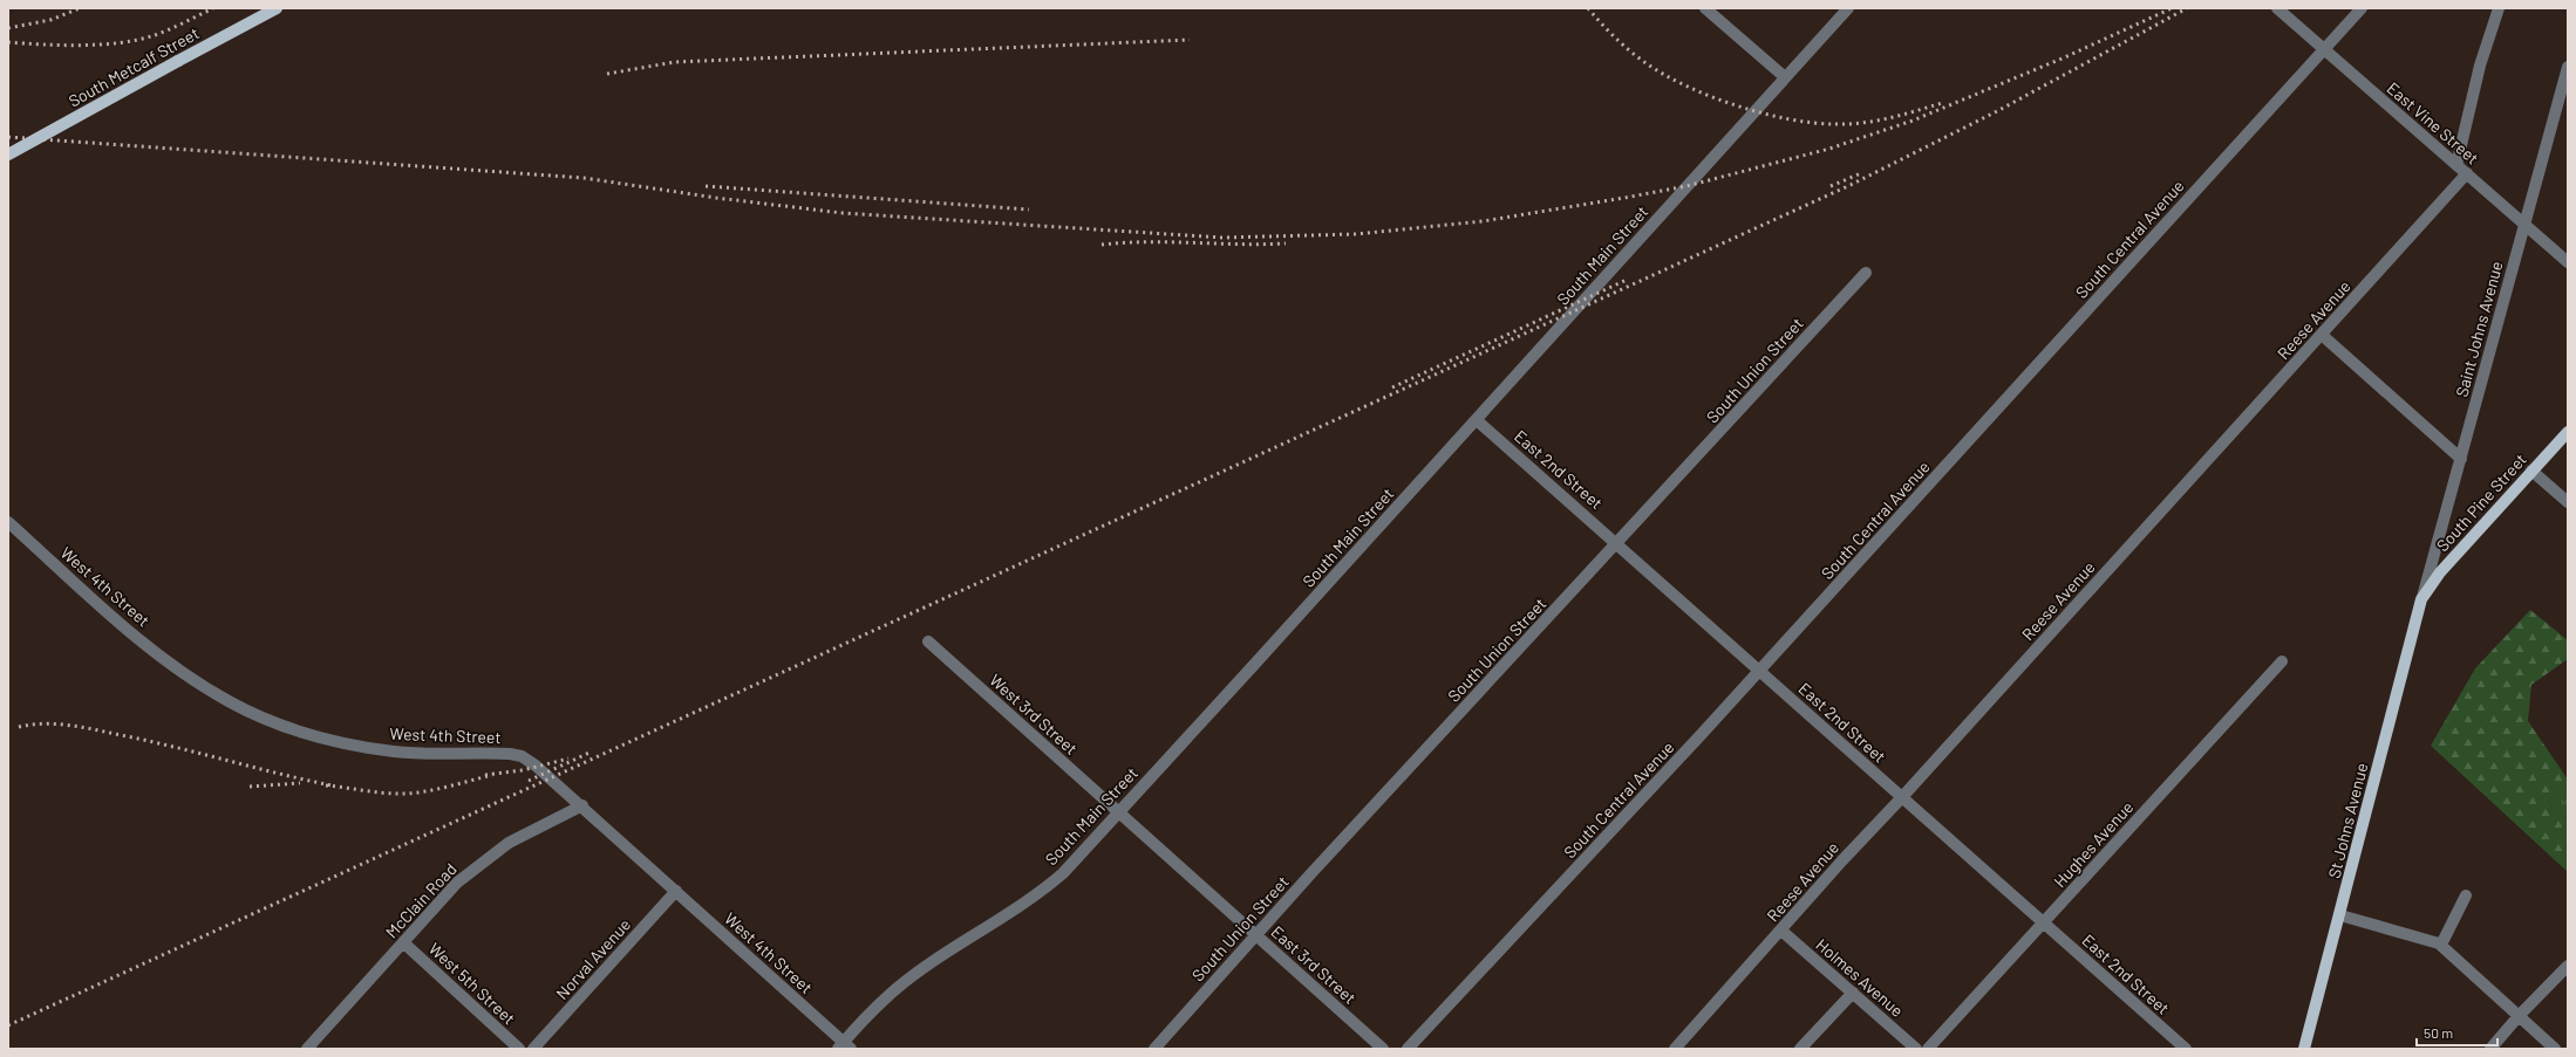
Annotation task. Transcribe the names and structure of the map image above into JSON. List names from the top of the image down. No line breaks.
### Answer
{"streets":{"main road":["South Metcalf Street","South Pine Street","St Johns Avenue"],"street":["East Vine Street","South Central Avenue","South Main Street","Reese Avenue","Saint Johns Avenue","South Union Street","East 2nd Street","West 4th Street","West 3rd Street","Hughes Avenue","McClain Road","Norval Avenue","East 3rd Street","Holmes Avenue","West 5th Street"]},"crossings":[["East Vine Street","South Central Avenue"],["East Vine Street","Reese Avenue"],["East Vine Street","Saint Johns Avenue"],["South Central Avenue","East 2nd Street"],["South Main Street","East 2nd Street"],["South Main Street","West 4th Street"],["South Main Street","West 3rd Street"],["South Main Street","East 3rd Street"],["Reese Avenue","East 2nd Street"],["Reese Avenue","Holmes Avenue"],["Saint Johns Avenue","South Pine Street"],["Saint Johns Avenue","St Johns Avenue"],["South Union Street","East 2nd Street"],["South Union Street","East 3rd Street"],["East 2nd Street","Hughes Avenue"],["South Pine Street","St Johns Avenue"],["West 4th Street","McClain Road"],["West 4th Street","Norval Avenue"],["West 3rd Street","East 3rd Street"],["McClain Road","West 5th Street"]],"scale_bar":"50 m"}
